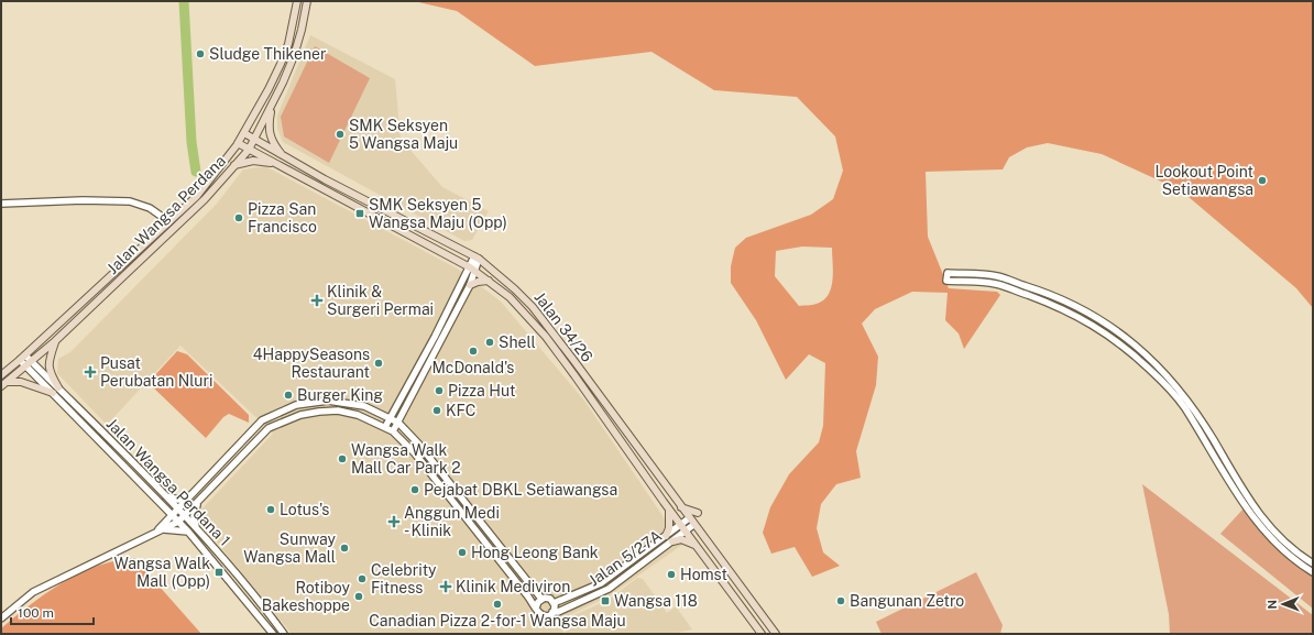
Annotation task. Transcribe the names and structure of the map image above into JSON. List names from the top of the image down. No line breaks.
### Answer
{"streets":{"main road":["Jalan Wangsa Perdana","Jalan 34/26"],"street":["Jalan Wangsa Perdana 1","Jalan 5/27A"]},"crossings":[["Jalan Wangsa Perdana","Jalan 34/26"],["Jalan Wangsa Perdana","Jalan Wangsa Perdana 1"],["Jalan 34/26","Jalan 5/27A"]],"places":{"other":["Sludge Thikener","SMK Seksyen 5 Wangsa Maju","Lookout Point Setiawangsa","Pizza San Francisco","Shell","McDonald's","4HappySeasons Restaurant","Pizza Hut","Burger King","KFC","Wangsa Walk Mall Car Park 2","Pejabat DBKL Setiawangsa","Lotus's","Sunway Wangsa Mall","Hong Leong Bank","Homst","Celebrity Fitness","Rotiboy Bakeshoppe","Bangunan Zetro","Canadian Pizza 2-for-1 Wangsa Maju"],"transit":["SMK Seksyen 5 Wangsa Maju (Opp)","Wangsa Walk Mall (Opp)","Wangsa 118"],"health":["Klinik & Surgeri Permai","Pusat Perubatan Nluri","Anggun Medi - Klinik","Klinik Mediviron"]},"scale_bar":"100 m","north":"left"}
